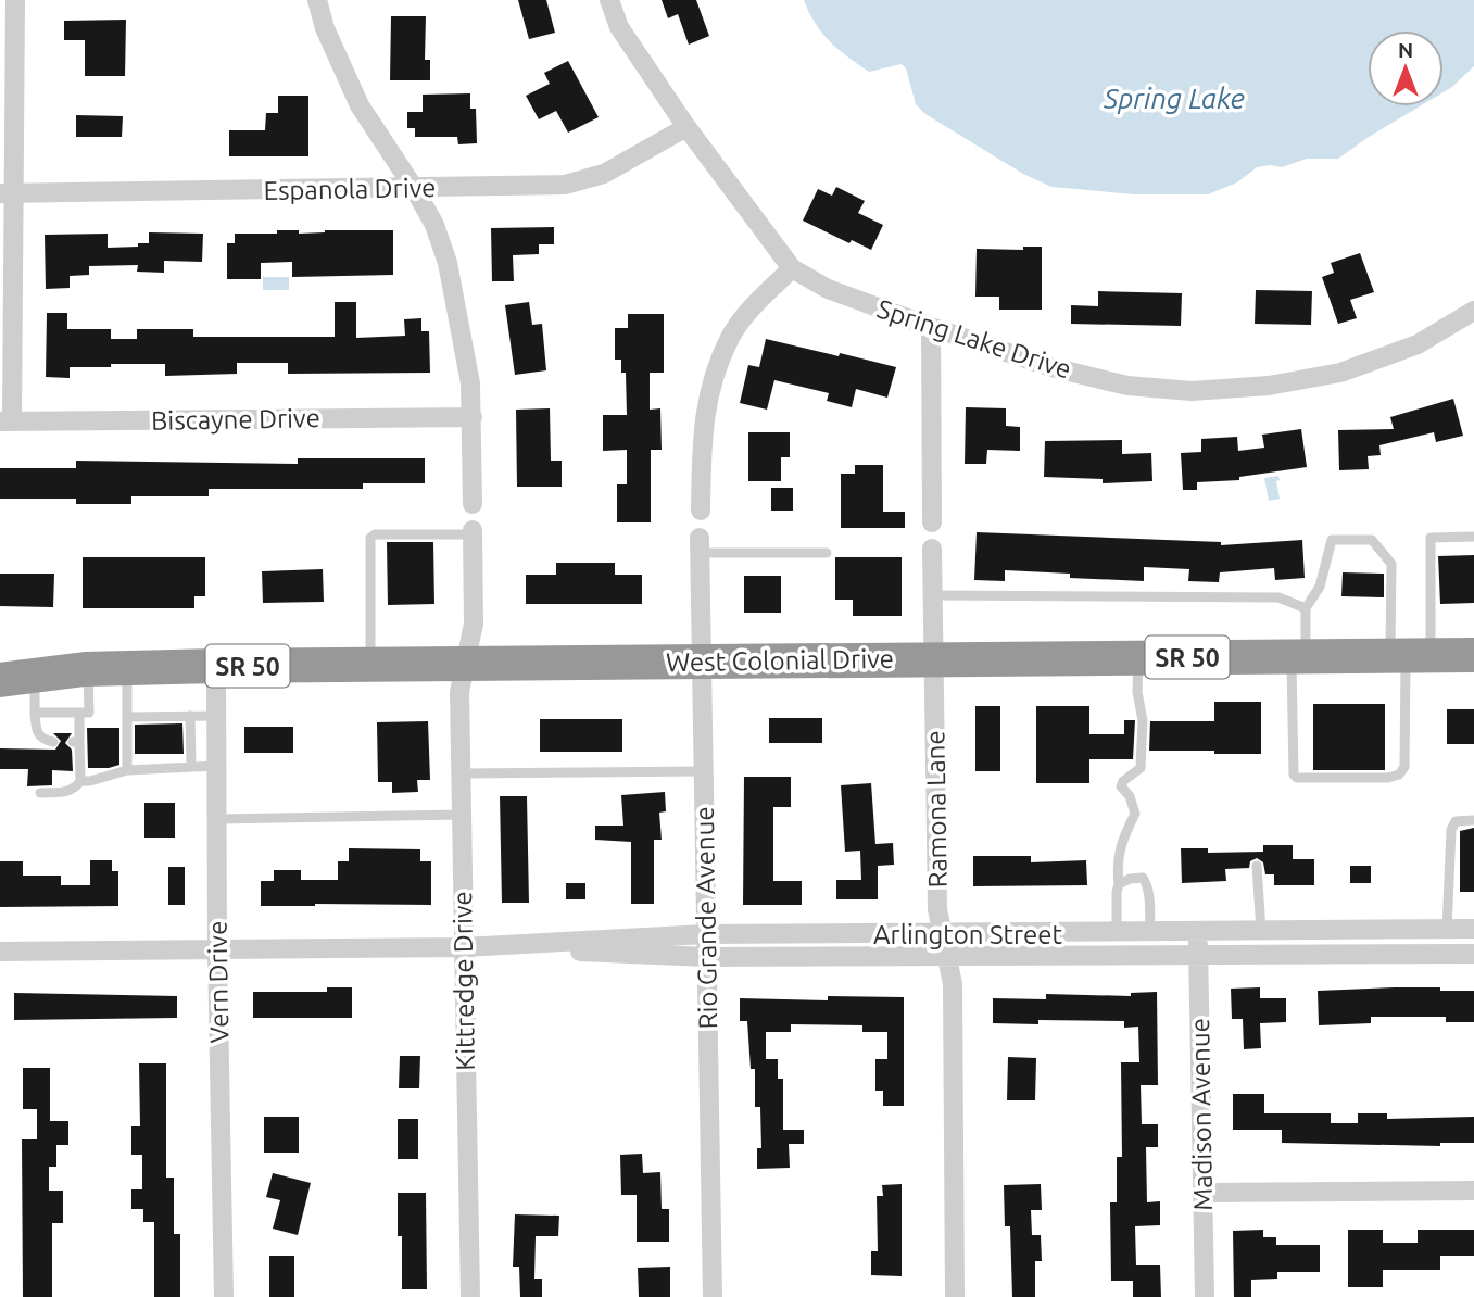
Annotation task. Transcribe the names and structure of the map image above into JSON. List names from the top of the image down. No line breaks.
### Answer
{"streets":{"highway":["SR 50","West Colonial Drive"],"street":["Espanola Drive","Spring Lake Drive","Biscayne Drive","Ramona Lane","Rio Grande Avenue","Arlington Street","Kittredge Drive","Vern Drive","Madison Avenue"]},"crossings":[["Espanola Drive","Spring Lake Drive"],["West Colonial Drive","Ramona Lane"],["West Colonial Drive","Rio Grande Avenue"],["West Colonial Drive","Kittredge Drive"],["West Colonial Drive","Vern Drive"],["Ramona Lane","Arlington Street"],["Rio Grande Avenue","Arlington Street"],["Arlington Street","Kittredge Drive"],["Arlington Street","Vern Drive"],["Arlington Street","Madison Avenue"]],"water":["Spring Lake"],"north":"top"}
